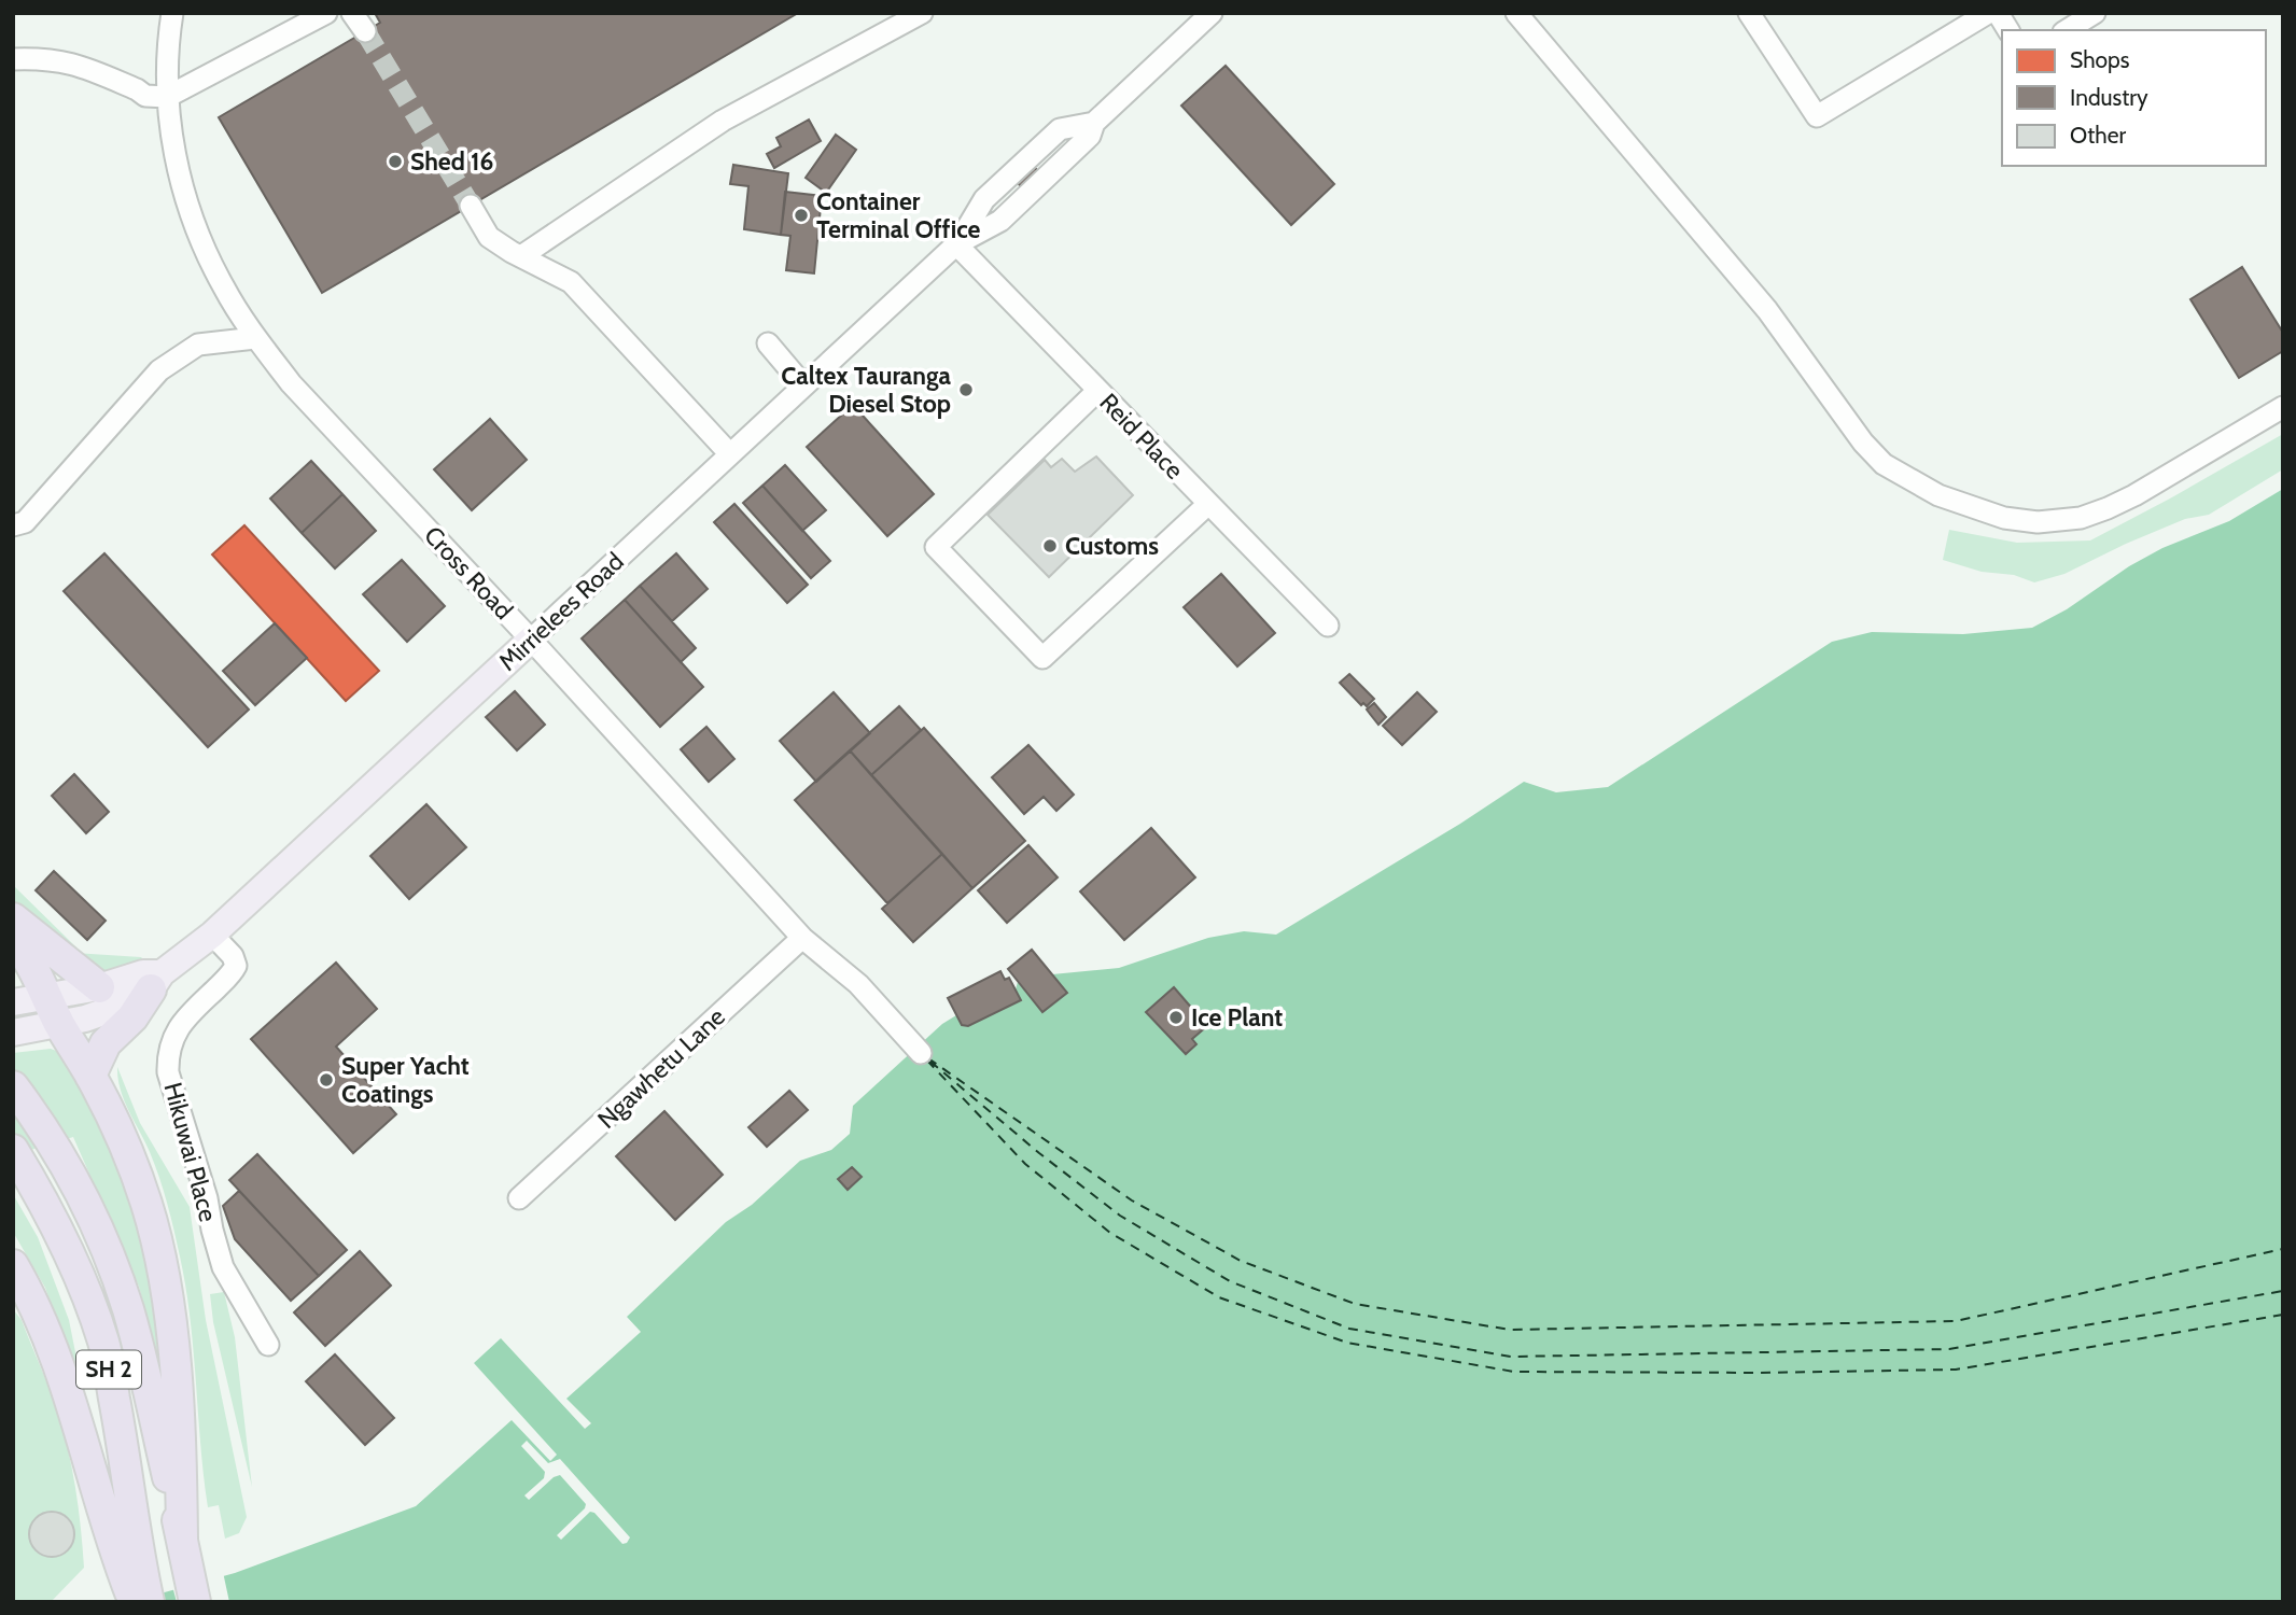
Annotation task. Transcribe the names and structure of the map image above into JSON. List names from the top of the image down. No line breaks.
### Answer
{"streets":{"highway":["SH 2"],"main road":["Mirrielees Road"],"street":["Reid Place","Cross Road","Ngawhetu Lane","Hikuwai Place"]},"crossings":[["Reid Place","Mirrielees Road"],["Cross Road","Mirrielees Road"],["Cross Road","Ngawhetu Lane"],["Mirrielees Road","Hikuwai Place"]],"places":["Shed 16","Container Terminal Office","Caltex Tauranga Diesel Stop","Customs","Ice Plant","Super Yacht Coatings"],"legend":["Shops","Industry","Other"]}
